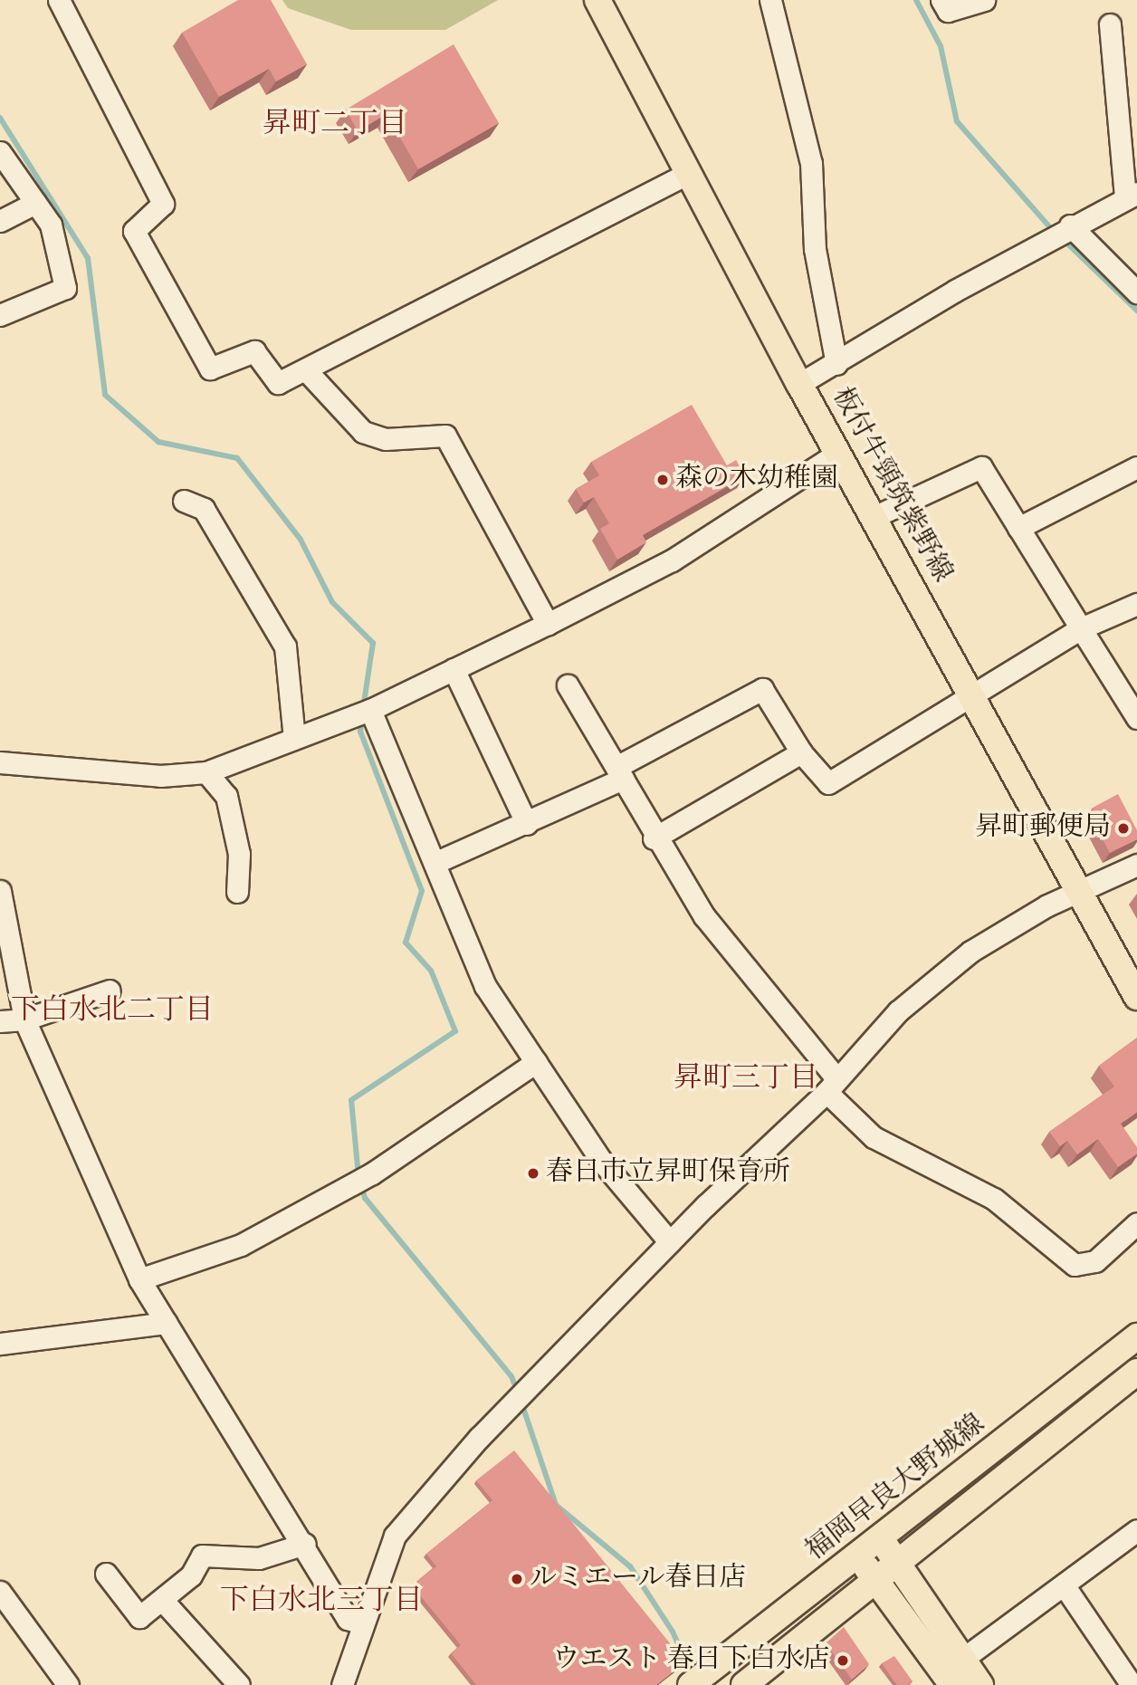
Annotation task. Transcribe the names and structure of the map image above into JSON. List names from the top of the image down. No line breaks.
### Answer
{"streets":{"main road":["板付牛頸筑紫野線","福岡早良大野城線"]},"districts":["昇町二丁目","下白水北二丁目","昇町三丁目","下白水北三丁目"],"places":["森の木幼稚園","昇町郵便局","春日市立昇町保育所","ルミエール春日店","ウエスト 春日下白水店"]}
